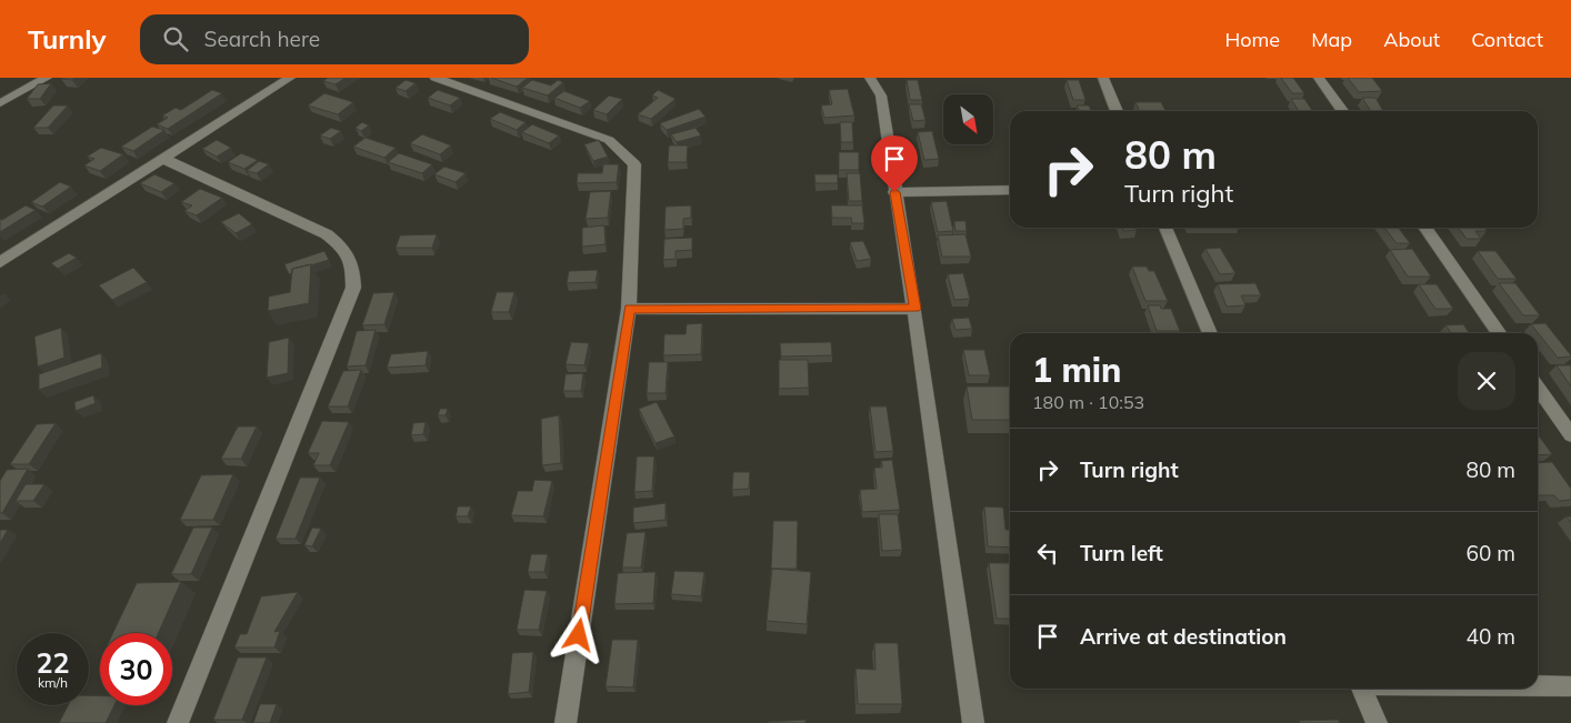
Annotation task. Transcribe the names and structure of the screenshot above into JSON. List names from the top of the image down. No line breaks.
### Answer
{"north":"bottom right","page":{"header":"Turnly","search":"Search here","nav":["Home","Map","About","Contact"],"turn":["80 m","Turn right"],"heading":["1 min","180 m · 10:53"],"list":[{"name":"Turn right","value":"80 m"},{"name":"Turn left","value":"60 m"},{"name":"Arrive at destination","value":"40 m"}],"speed":"22 km/h","limit":"30"}}
